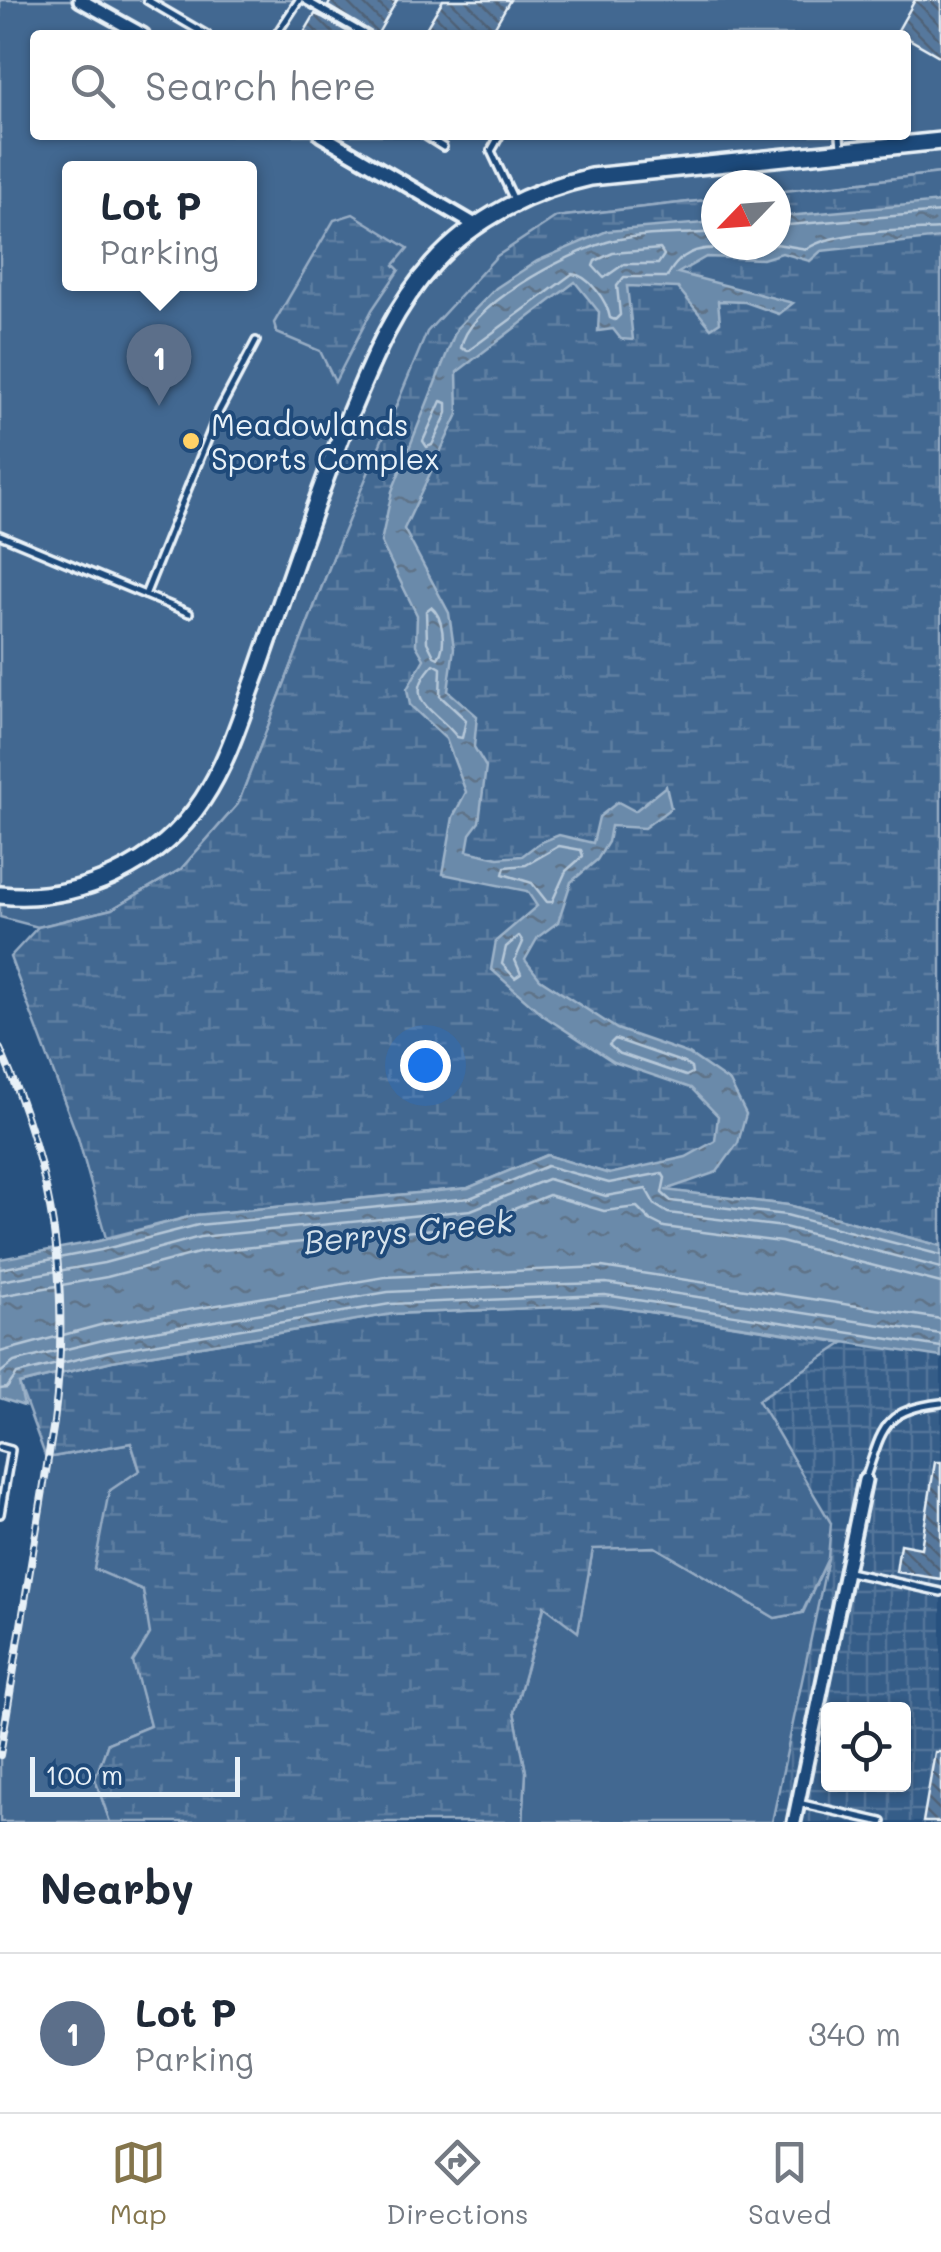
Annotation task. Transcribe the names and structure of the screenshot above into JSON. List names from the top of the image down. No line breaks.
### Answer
{"water":["Berrys Creek"],"places":["Meadowlands Sports Complex"],"scale_bar":"100 m","north":"bottom left","page":{"search":"Search here","popup":["Lot P","Parking"],"pins":"1","scale":"100 m","heading":"Nearby","list":[{"mark":"1","name":"Lot P","note":"Parking","value":"340 m"}],"nav":["Map","Directions","Saved"]}}
